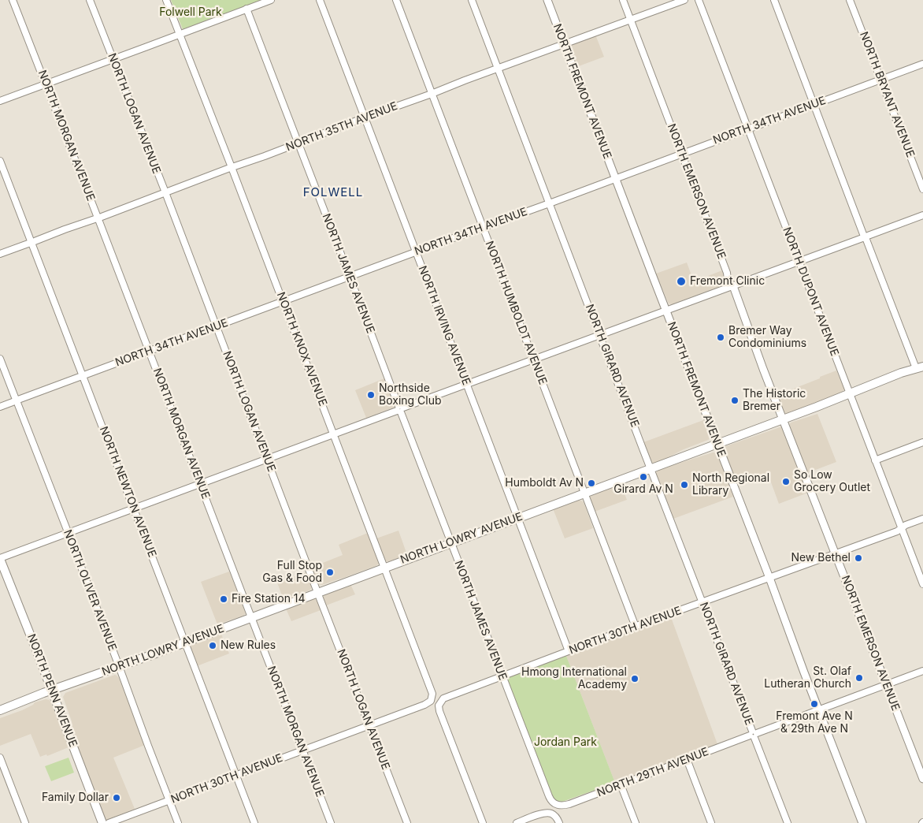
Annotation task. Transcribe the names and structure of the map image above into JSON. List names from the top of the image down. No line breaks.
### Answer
{"streets":{"main road":["NORTH LOWRY AVENUE","NORTH PENN AVENUE"],"street":["NORTH FREMONT AVENUE","NORTH BRYANT AVENUE","NORTH LOGAN AVENUE","NORTH 34TH AVENUE","NORTH 35TH AVENUE","NORTH MORGAN AVENUE","NORTH EMERSON AVENUE","NORTH JAMES AVENUE","NORTH DUPONT AVENUE","NORTH HUMBOLDT AVENUE","NORTH IRVING AVENUE","NORTH KNOX AVENUE","NORTH GIRARD AVENUE","NORTH NEWTON AVENUE","NORTH OLIVER AVENUE","NORTH 30TH AVENUE","NORTH 29TH AVENUE"]},"crossings":[["NORTH FREMONT AVENUE","NORTH 34TH AVENUE"],["NORTH FREMONT AVENUE","NORTH 35TH AVENUE"],["NORTH FREMONT AVENUE","NORTH LOWRY AVENUE"],["NORTH FREMONT AVENUE","NORTH 30TH AVENUE"],["NORTH FREMONT AVENUE","NORTH 29TH AVENUE"],["NORTH BRYANT AVENUE","NORTH 34TH AVENUE"],["NORTH LOGAN AVENUE","NORTH 34TH AVENUE"],["NORTH LOGAN AVENUE","NORTH 35TH AVENUE"],["NORTH LOGAN AVENUE","NORTH LOWRY AVENUE"],["NORTH LOGAN AVENUE","NORTH 30TH AVENUE"],["NORTH 34TH AVENUE","NORTH MORGAN AVENUE"],["NORTH 34TH AVENUE","NORTH EMERSON AVENUE"],["NORTH 34TH AVENUE","NORTH JAMES AVENUE"],["NORTH 34TH AVENUE","NORTH DUPONT AVENUE"],["NORTH 34TH AVENUE","NORTH HUMBOLDT AVENUE"],["NORTH 34TH AVENUE","NORTH IRVING AVENUE"],["NORTH 34TH AVENUE","NORTH KNOX AVENUE"],["NORTH 34TH AVENUE","NORTH GIRARD AVENUE"],["NORTH 34TH AVENUE","NORTH NEWTON AVENUE"],["NORTH 34TH AVENUE","NORTH OLIVER AVENUE"],["NORTH 35TH AVENUE","NORTH MORGAN AVENUE"],["NORTH 35TH AVENUE","NORTH EMERSON AVENUE"],["NORTH 35TH AVENUE","NORTH JAMES AVENUE"],["NORTH 35TH AVENUE","NORTH HUMBOLDT AVENUE"],["NORTH 35TH AVENUE","NORTH IRVING AVENUE"],["NORTH 35TH AVENUE","NORTH KNOX AVENUE"],["NORTH 35TH AVENUE","NORTH GIRARD AVENUE"],["NORTH 35TH AVENUE","NORTH NEWTON AVENUE"],["NORTH MORGAN AVENUE","NORTH LOWRY AVENUE"],["NORTH MORGAN AVENUE","NORTH 30TH AVENUE"],["NORTH EMERSON AVENUE","NORTH LOWRY AVENUE"],["NORTH EMERSON AVENUE","NORTH 30TH AVENUE"],["NORTH EMERSON AVENUE","NORTH 29TH AVENUE"],["NORTH JAMES AVENUE","NORTH LOWRY AVENUE"],["NORTH JAMES AVENUE","NORTH 30TH AVENUE"],["NORTH JAMES AVENUE","NORTH 29TH AVENUE"],["NORTH DUPONT AVENUE","NORTH LOWRY AVENUE"],["NORTH DUPONT AVENUE","NORTH 30TH AVENUE"],["NORTH HUMBOLDT AVENUE","NORTH LOWRY AVENUE"],["NORTH HUMBOLDT AVENUE","NORTH 30TH AVENUE"],["NORTH IRVING AVENUE","NORTH LOWRY AVENUE"],["NORTH IRVING AVENUE","NORTH 30TH AVENUE"],["NORTH KNOX AVENUE","NORTH LOWRY AVENUE"],["NORTH KNOX AVENUE","NORTH 30TH AVENUE"],["NORTH GIRARD AVENUE","NORTH LOWRY AVENUE"],["NORTH GIRARD AVENUE","NORTH 30TH AVENUE"],["NORTH GIRARD AVENUE","NORTH 29TH AVENUE"],["NORTH NEWTON AVENUE","NORTH LOWRY AVENUE"],["NORTH NEWTON AVENUE","NORTH 30TH AVENUE"],["NORTH LOWRY AVENUE","NORTH OLIVER AVENUE"],["NORTH LOWRY AVENUE","NORTH PENN AVENUE"],["NORTH OLIVER AVENUE","NORTH 30TH AVENUE"]],"districts":["FOLWELL"],"parks":["Folwell Park","Jordan Park"],"places":["Fremont Clinic","Bremer Way Condominiums","Northside Boxing Club","The Historic Bremer","Girard Av N","So Low Grocery Outlet","Humboldt Av N","North Regional Library","New Bethel","Full Stop Gas & Food","Fire Station 14","New Rules","St. Olaf Lutheran Church","Hmong International Academy","Fremont Ave N & 29th Ave N","Family Dollar"]}
